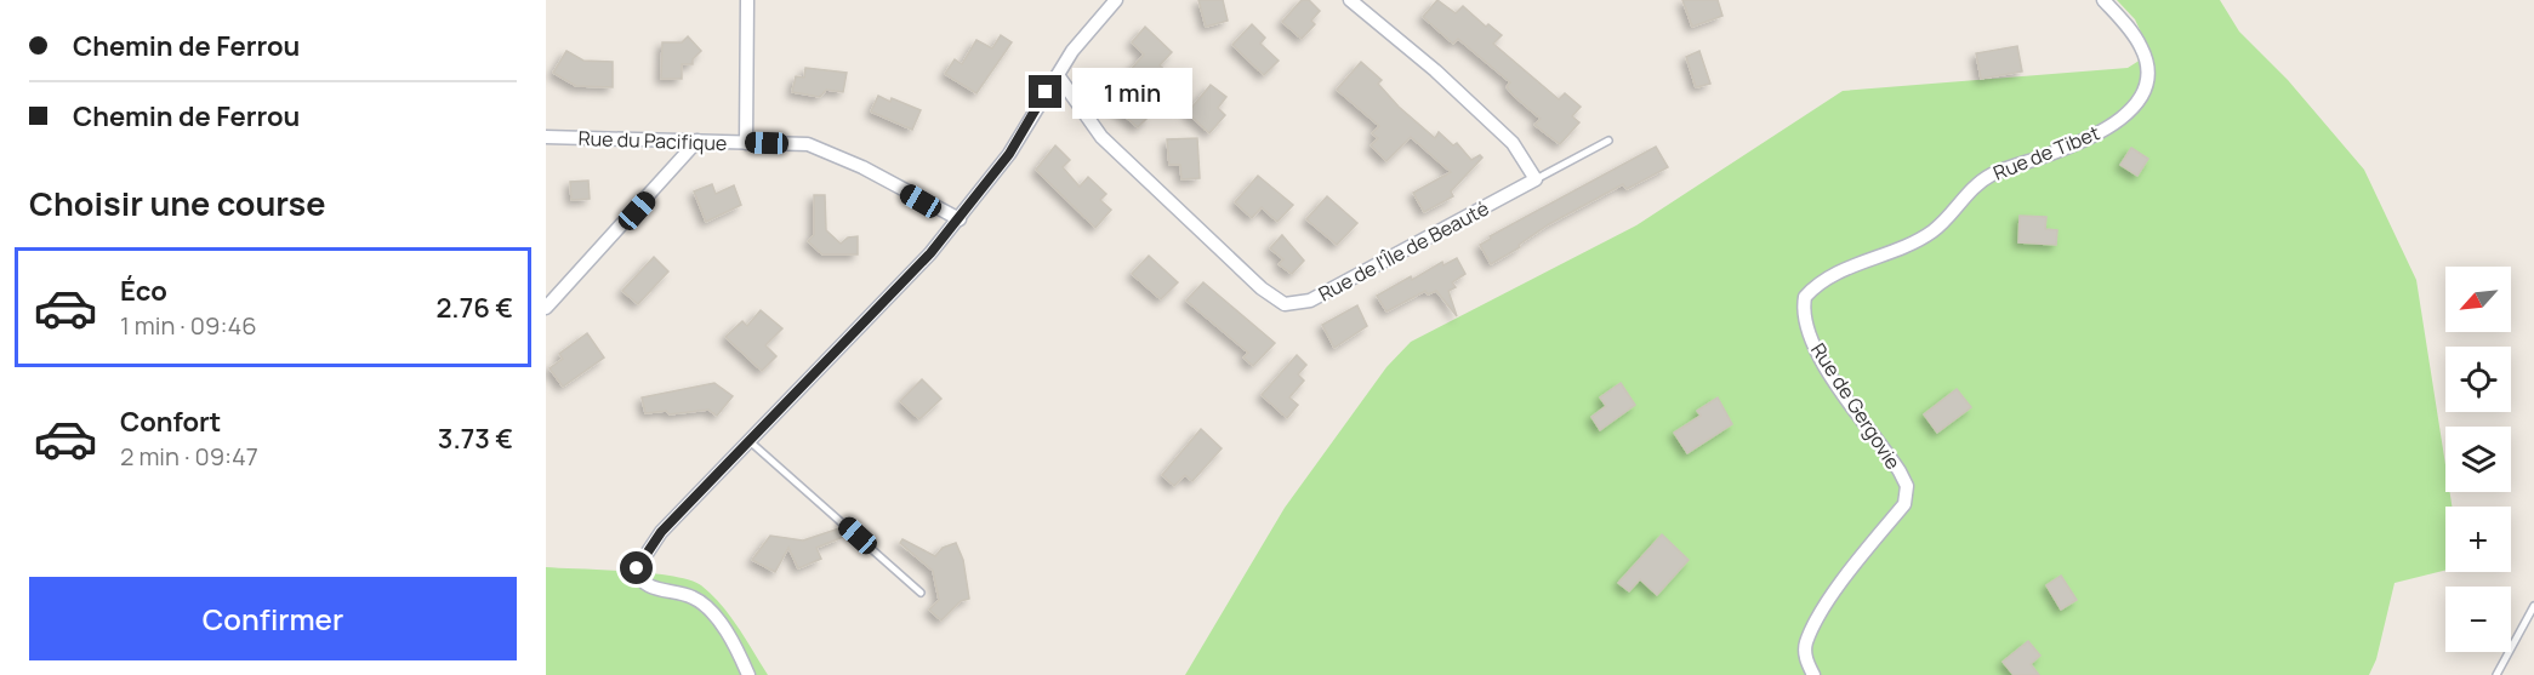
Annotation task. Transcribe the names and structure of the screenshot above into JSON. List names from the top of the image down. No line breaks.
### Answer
{"streets":{"street":["Rue du Pacifique","Rue de Tibet","Rue de l'Île de Beauté","Rue de Gergovie"]},"crossings":[["Rue de Tibet","Rue de Gergovie"]],"north":"bottom left","page":{"banner":["Chemin de Ferrou","Chemin de Ferrou"],"bubble":"1 min","heading":"Choisir une course","list":[{"name":"Éco","note":"1 min · 09:46","value":"2.76 €"},{"name":"Confort","note":"2 min · 09:47","value":"3.73 €"}],"map_buttons":["+","−"],"buttons":"Confirmer"}}
